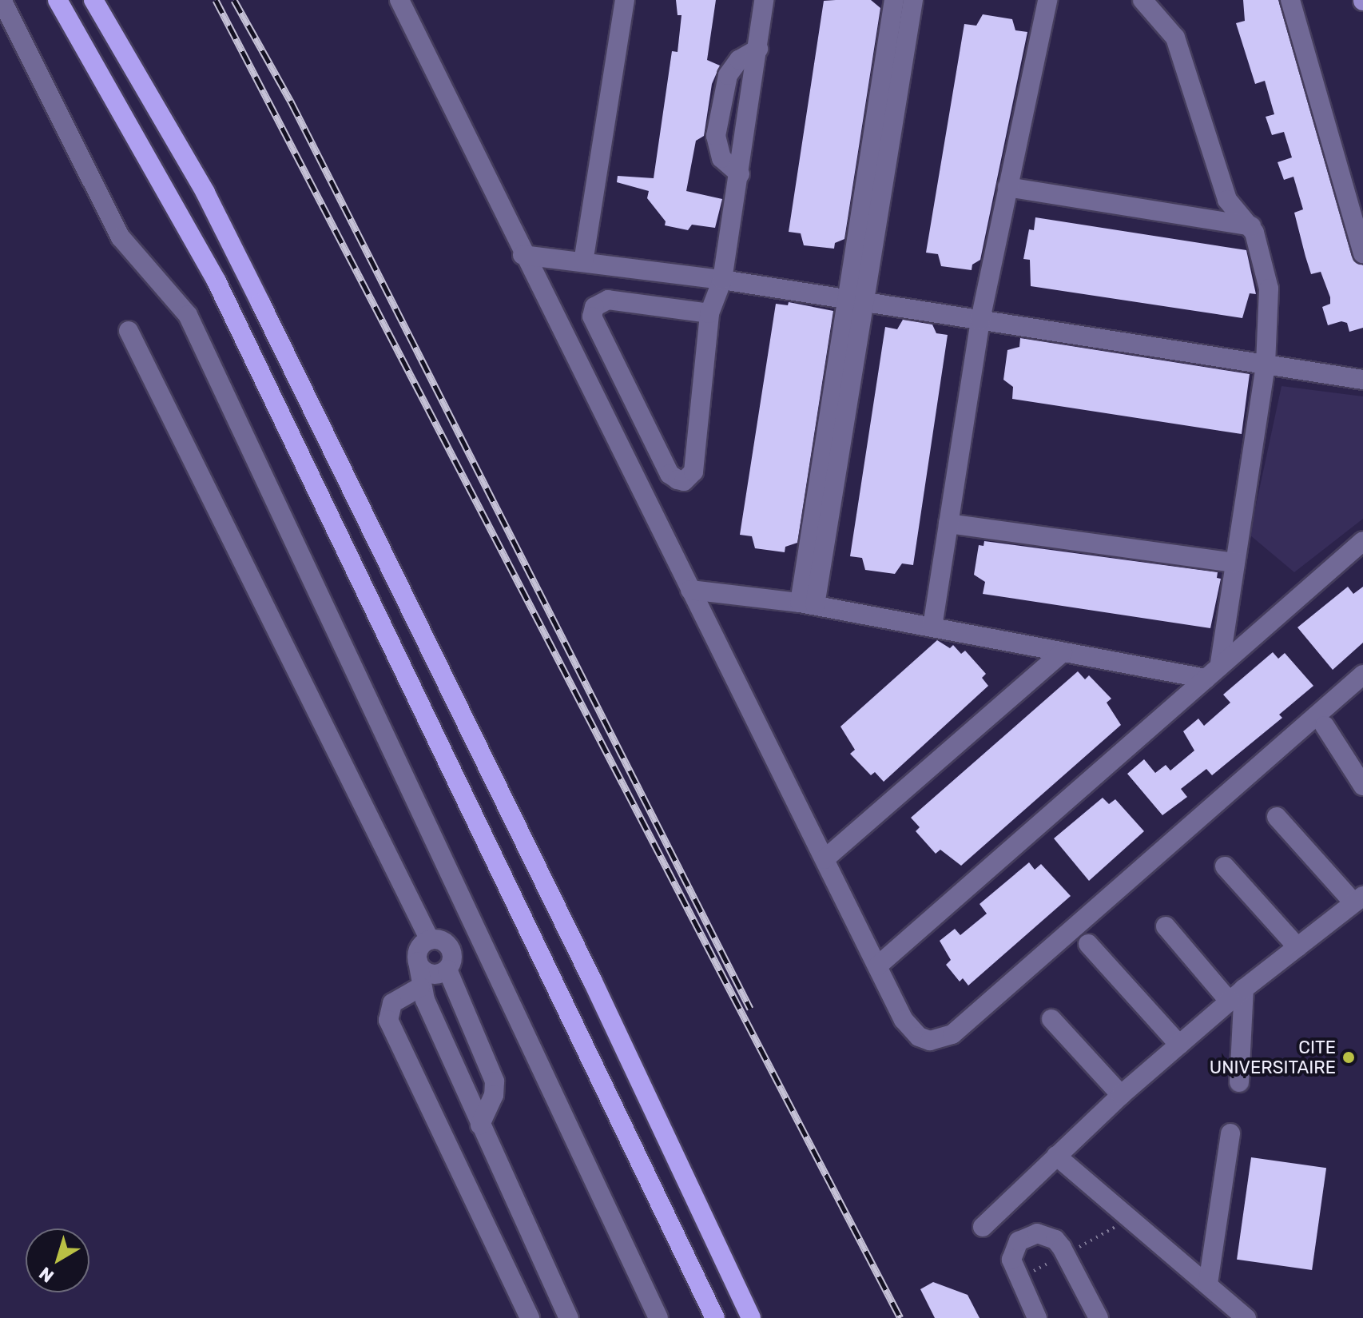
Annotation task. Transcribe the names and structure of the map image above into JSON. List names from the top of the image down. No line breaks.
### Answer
{"places":["CITE UNIVERSITAIRE"],"north":"bottom left"}
